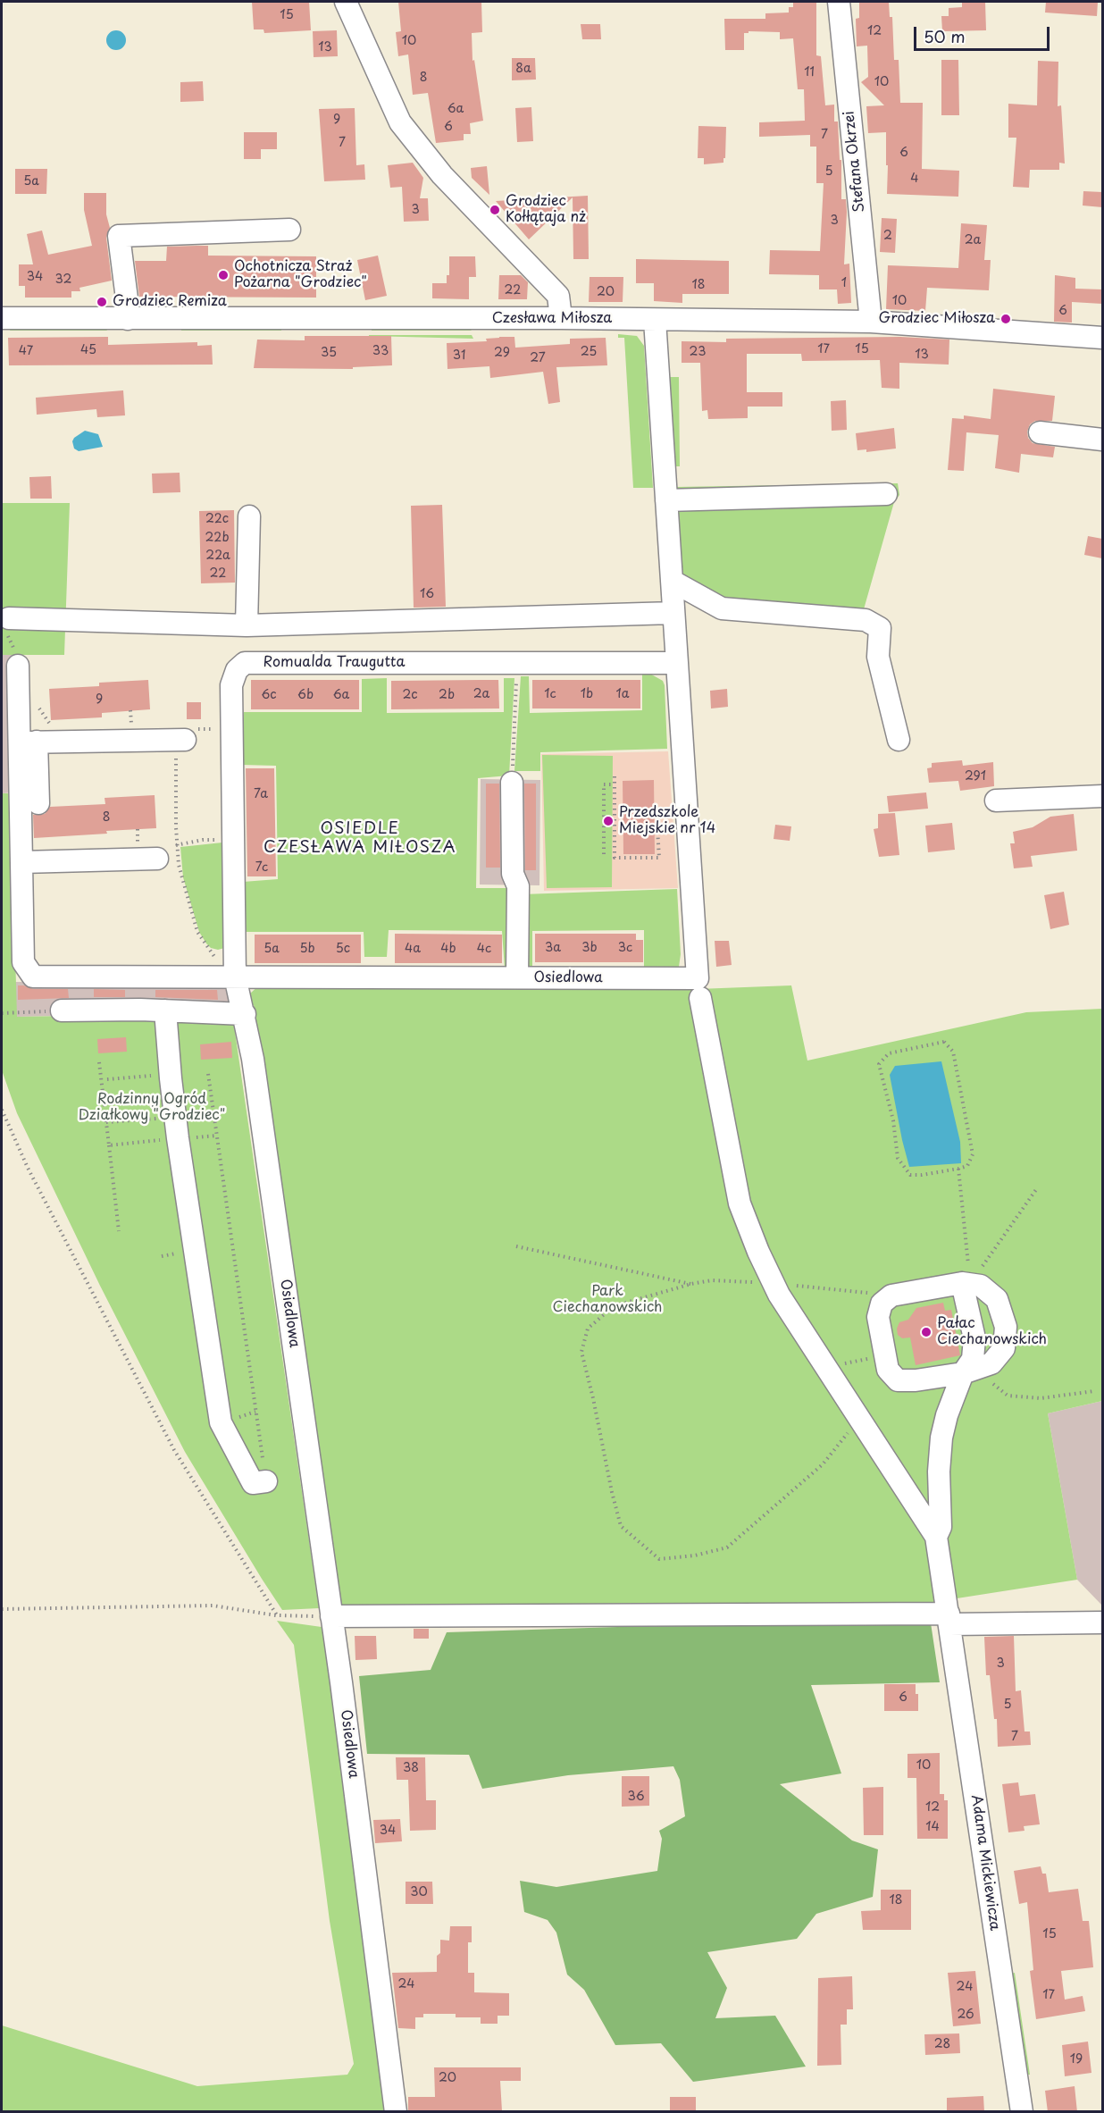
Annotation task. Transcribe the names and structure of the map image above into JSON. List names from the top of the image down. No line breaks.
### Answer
{"streets":{"street":["Stefana Okrzei","Czesława Miłosza","Romualda Traugutta","Osiedlowa","Adama Mickiewicza"]},"crossings":[["Stefana Okrzei","Czesława Miłosza"],["Romualda Traugutta","Osiedlowa"]],"districts":["OSIEDLE CZESŁAWA MIŁOSZA"],"parks":["Rodzinny Ogród Działkowy \"Grodziec\"","Park Ciechanowskich"],"places":["Grodziec Kołłątaja nż","Ochotnicza Straż Pożarna \"Grodziec\"","Grodziec Remiza","Grodziec Miłosza","Przedszkole Miejskie nr 14","Pałac Ciechanowskich"],"house_numbers":["15","12","10","13","8a","11","8","10","6a","9","6","7","7","6","5","4","5a","3","3","2","2a","34","32","1","18","22","20","10","6","17","15","45","47","33","25","23","35","29","13","31","27","22c","22b","22a","22","16","2a","1c","1b","1a","6c","6b","6a","2c","2b","9","291","7a","8","7c","3a","3b","3c","5a","5b","5c","4a","4b","4c","3","6","5","7","10","38","36","12","14","34","30","18","15","24","24","17","26","28","19","20"],"scale_bar":"50 m"}
